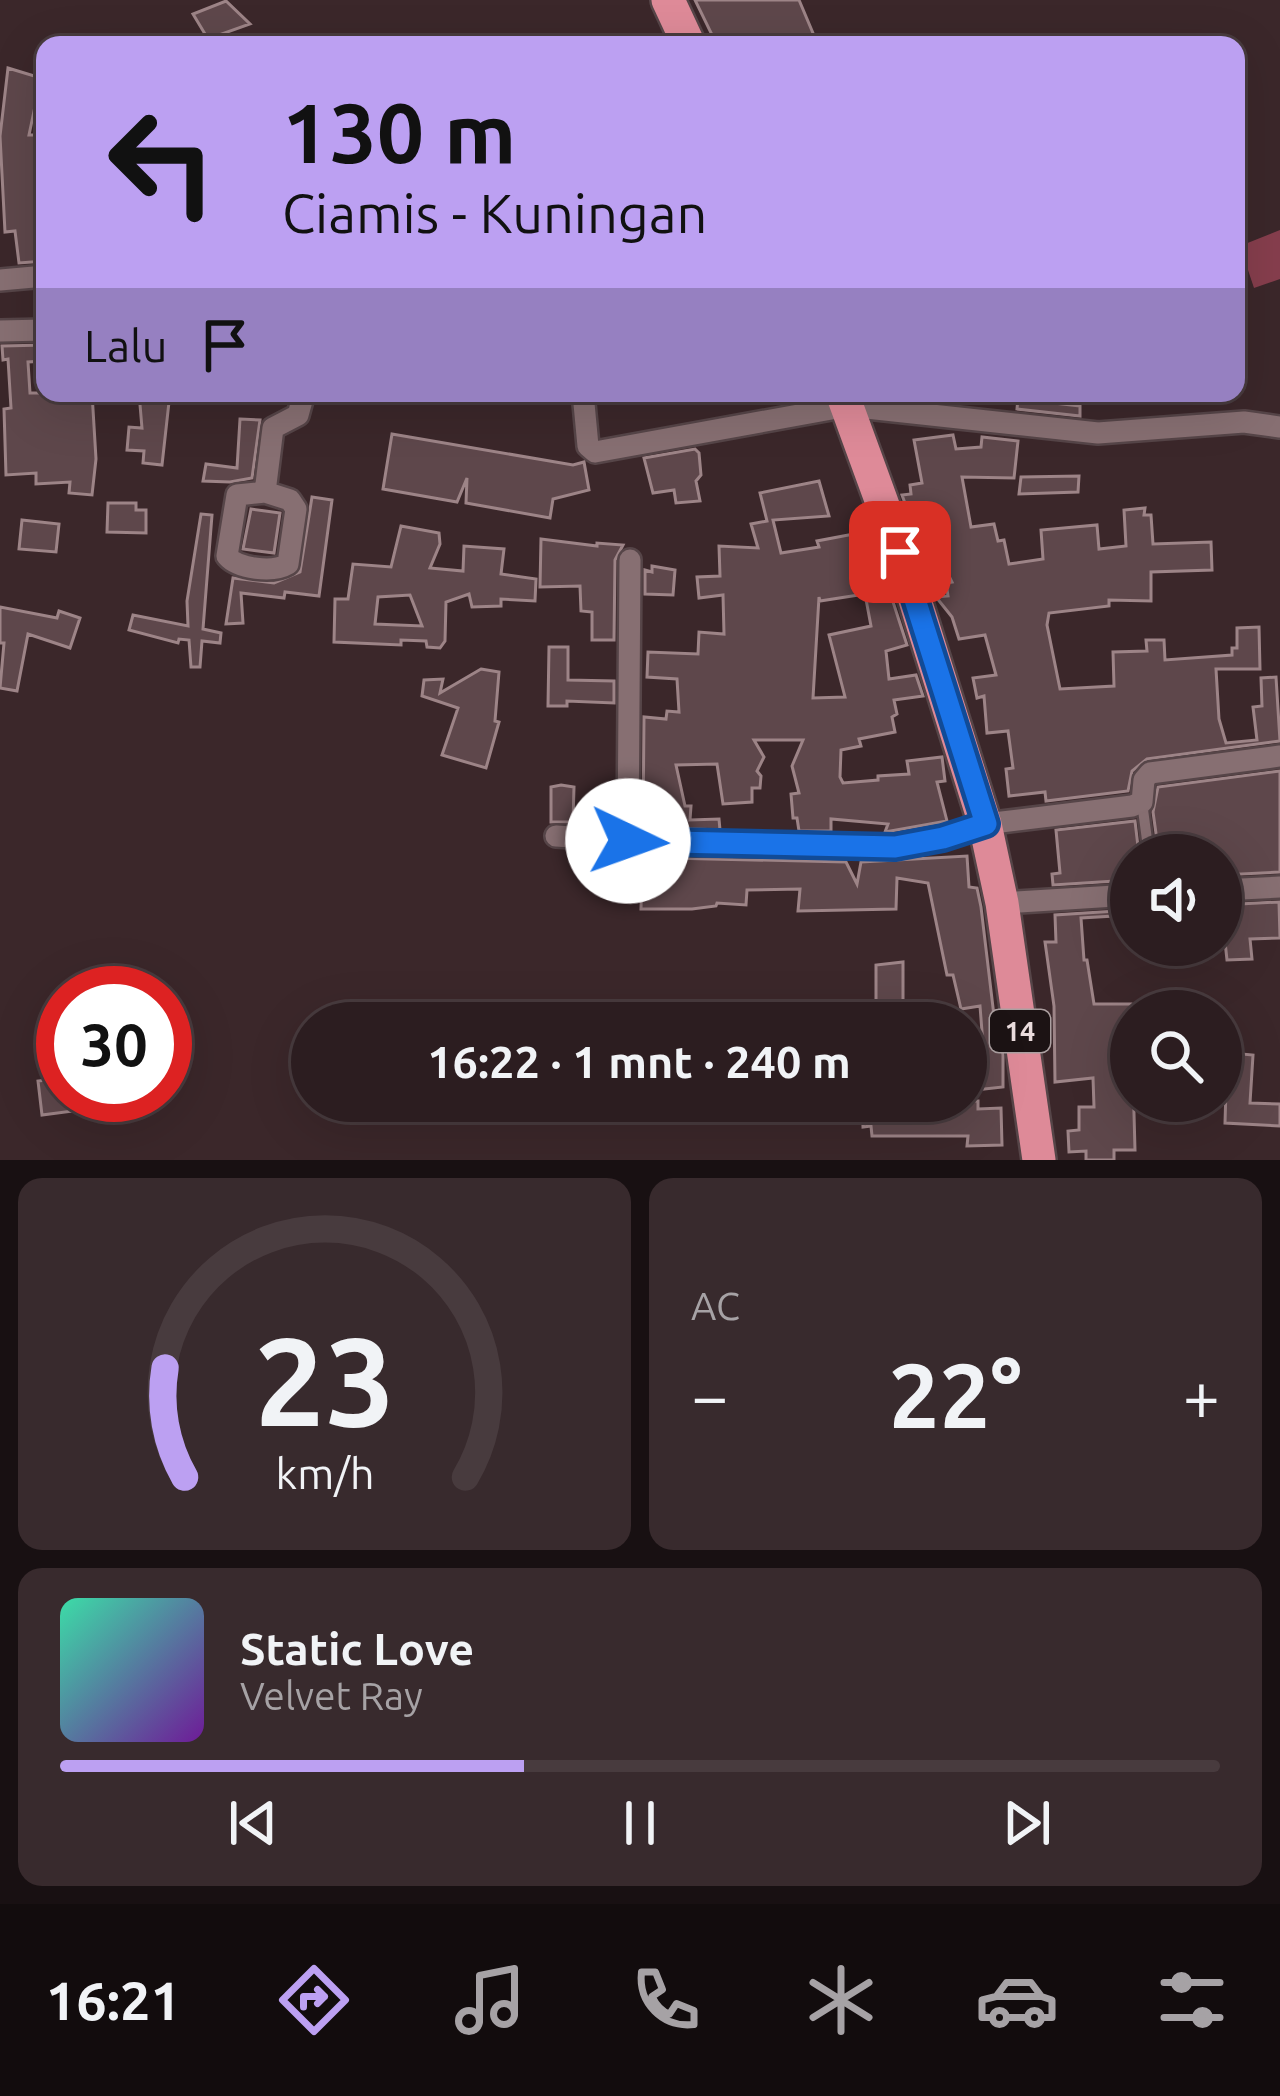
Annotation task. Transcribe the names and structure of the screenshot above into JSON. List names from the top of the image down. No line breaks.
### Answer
{"streets":{"highway":["14"]},"page":{"turn":["130 m","Ciamis - Kuningan"],"then":"Lalu","limit":"30","trip":"16:22 · 1 mnt · 240 m","tile":"AC","heat":["−","22°","+"],"song":["Static Love","Velvet Ray"],"tabs":"16:21","gauge":["23","km/h"]}}
